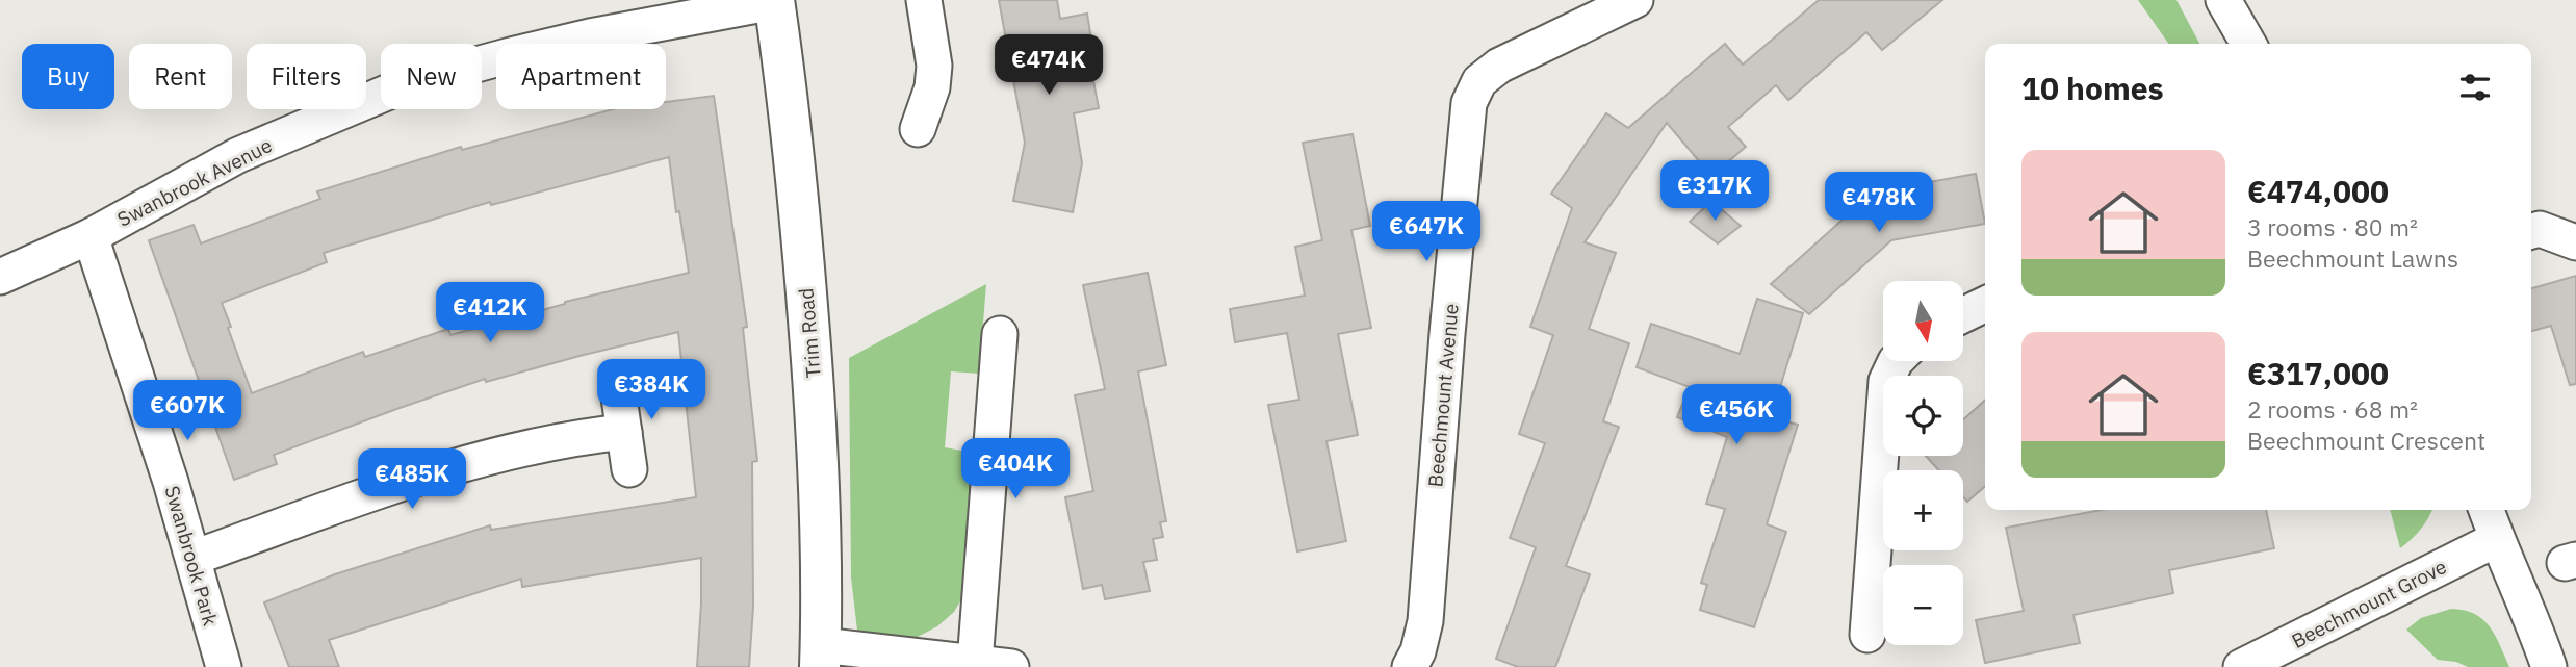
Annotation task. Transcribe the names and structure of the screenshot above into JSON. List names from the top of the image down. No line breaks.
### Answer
{"streets":{"main road":["Trim Road"],"street":["Swanbrook Avenue","Beechmount Avenue","Swanbrook Park","Beechmount Grove"]},"crossings":[["Swanbrook Avenue","Trim Road"],["Swanbrook Avenue","Swanbrook Park"]],"north":"bottom","page":{"price":["€474K","€317K","€478K","€647K","€412K","€384K","€607K","€456K","€404K","€485K"],"chip":["Buy","Rent","Filters","New","Apartment"],"heading":"10 homes","list":[{"name":"€474,000","note":"3 rooms · 80 m² · Beechmount Lawns"},{"name":"€317,000","note":"2 rooms · 68 m² · Beechmount Crescent"}],"map_buttons":["+","−"]}}
